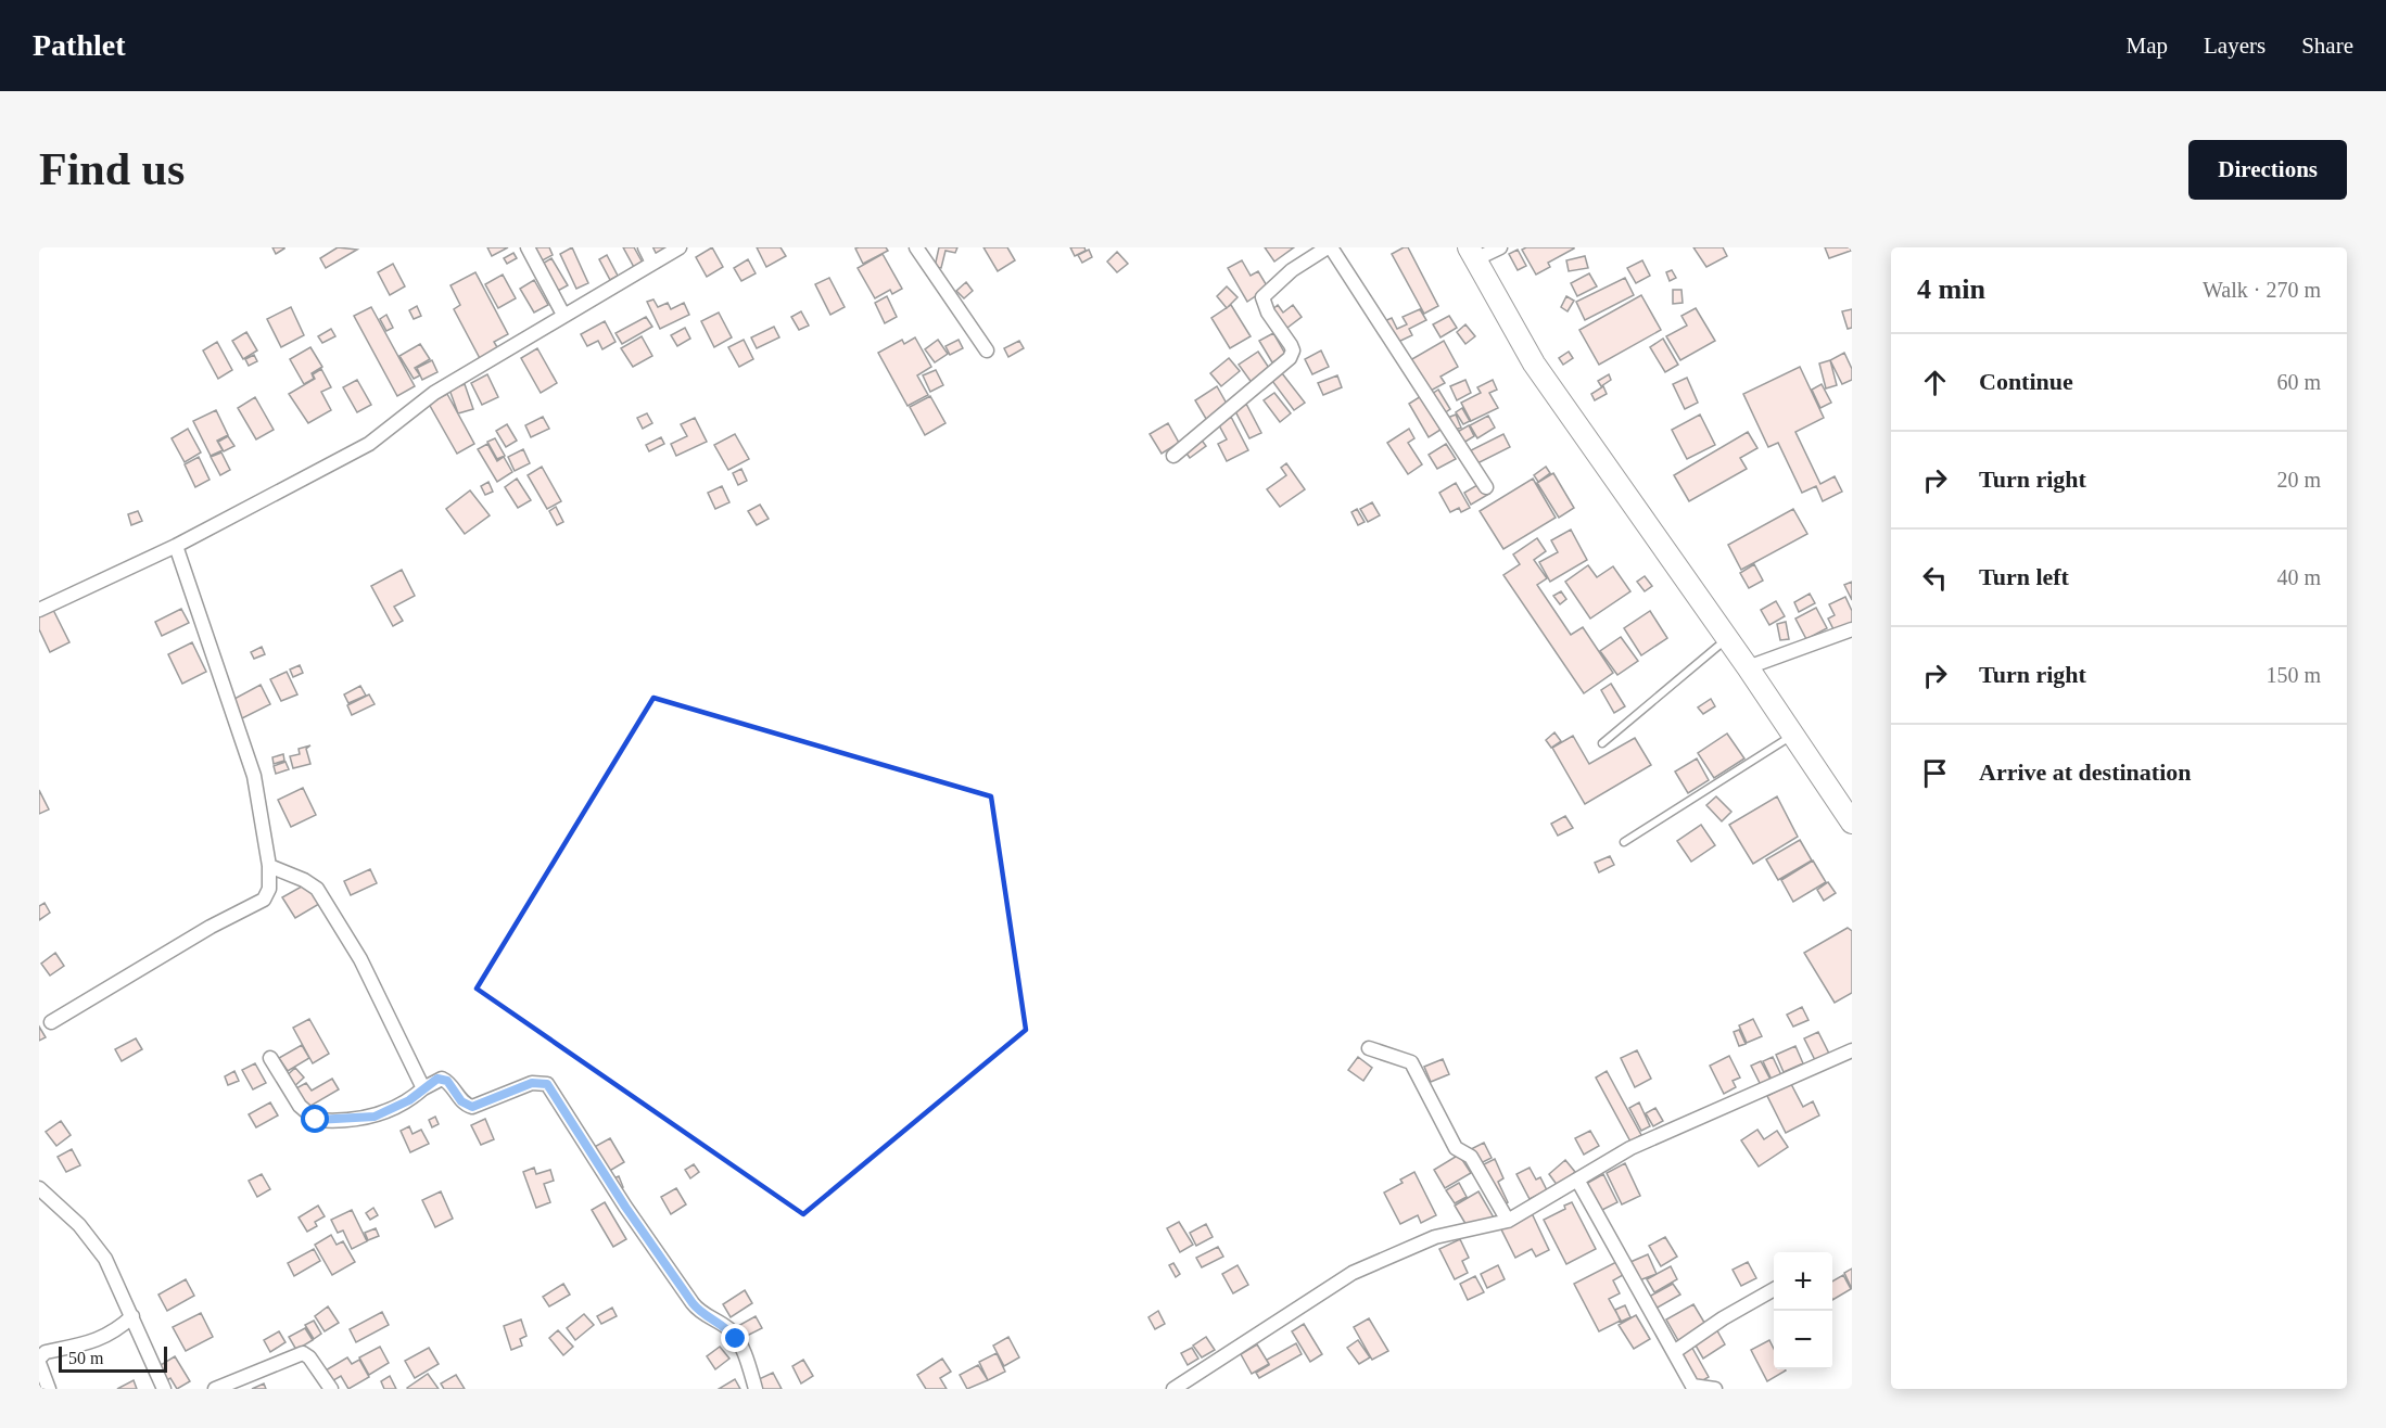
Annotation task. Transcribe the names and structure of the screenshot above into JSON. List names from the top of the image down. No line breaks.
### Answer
{"scale_bar":"50 m","page":{"header":"Pathlet","nav":["Map","Layers","Share"],"buttons":"Directions","title":"Find us","heading":["4 min","Walk · 270 m"],"list":[["Continue","60 m"],["Turn right","20 m"],["Turn left","40 m"],["Turn right","150 m"],"Arrive at destination"],"map_buttons":["+","−"],"scale":"50 m"}}
